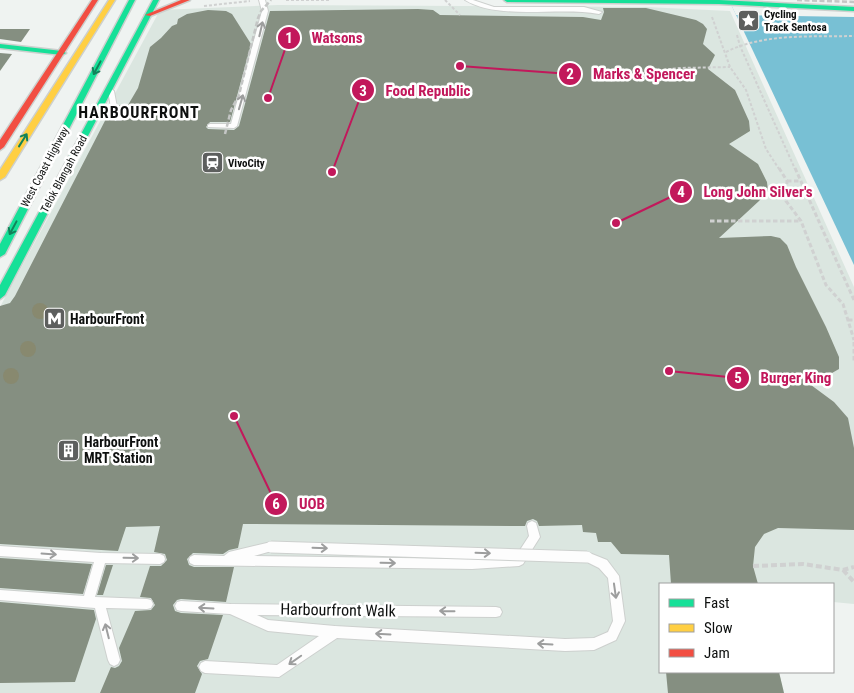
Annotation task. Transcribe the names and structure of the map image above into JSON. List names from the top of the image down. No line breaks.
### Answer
{"streets":{"main road":["West Coast Highway","Telok Blangah Road"],"lane":["Harbourfront Walk"]},"districts":["HARBOURFRONT"],"places":{"place":["Cycling Track Sentosa"],"other":["Marks & Spencer","Watsons","Food Republic","Long John Silver's","Burger King","UOB"],"station":["VivoCity"],"metro station":["HarbourFront"],"building":["HarbourFront MRT Station"]},"legend":["Fast","Slow","Jam"]}
